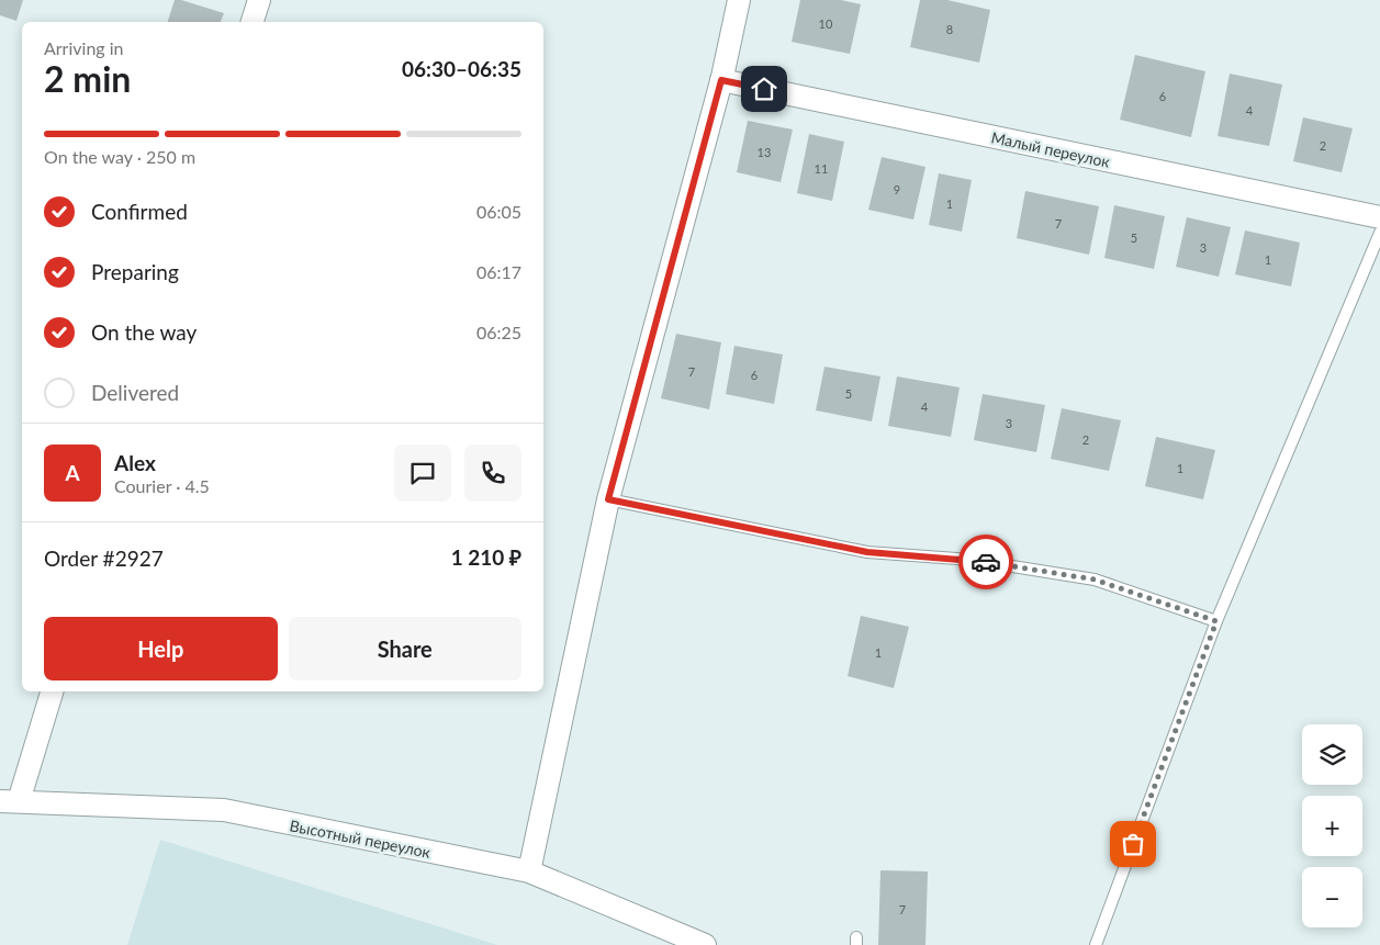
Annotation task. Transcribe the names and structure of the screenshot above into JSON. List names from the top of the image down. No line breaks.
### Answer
{"streets":{"street":["Малый переулок","Высотный переулок"]},"house_numbers":["10","8","6","4","2","13","11","9","1","7","5","3","1","7","6","5","4","3","2","1","1","7"],"page":{"heading":["2 min","Arriving in","06:30–06:35"],"panel":["Alex","Courier · 4.5","Order #2927","1 210 ₽"],"bar":"On the way · 250 m","list":[["Confirmed","06:05"],["Preparing","06:17"],["On the way","06:25"],"Delivered"],"round":"A","buttons":["Help","Share"],"map_buttons":["+","−"]}}
